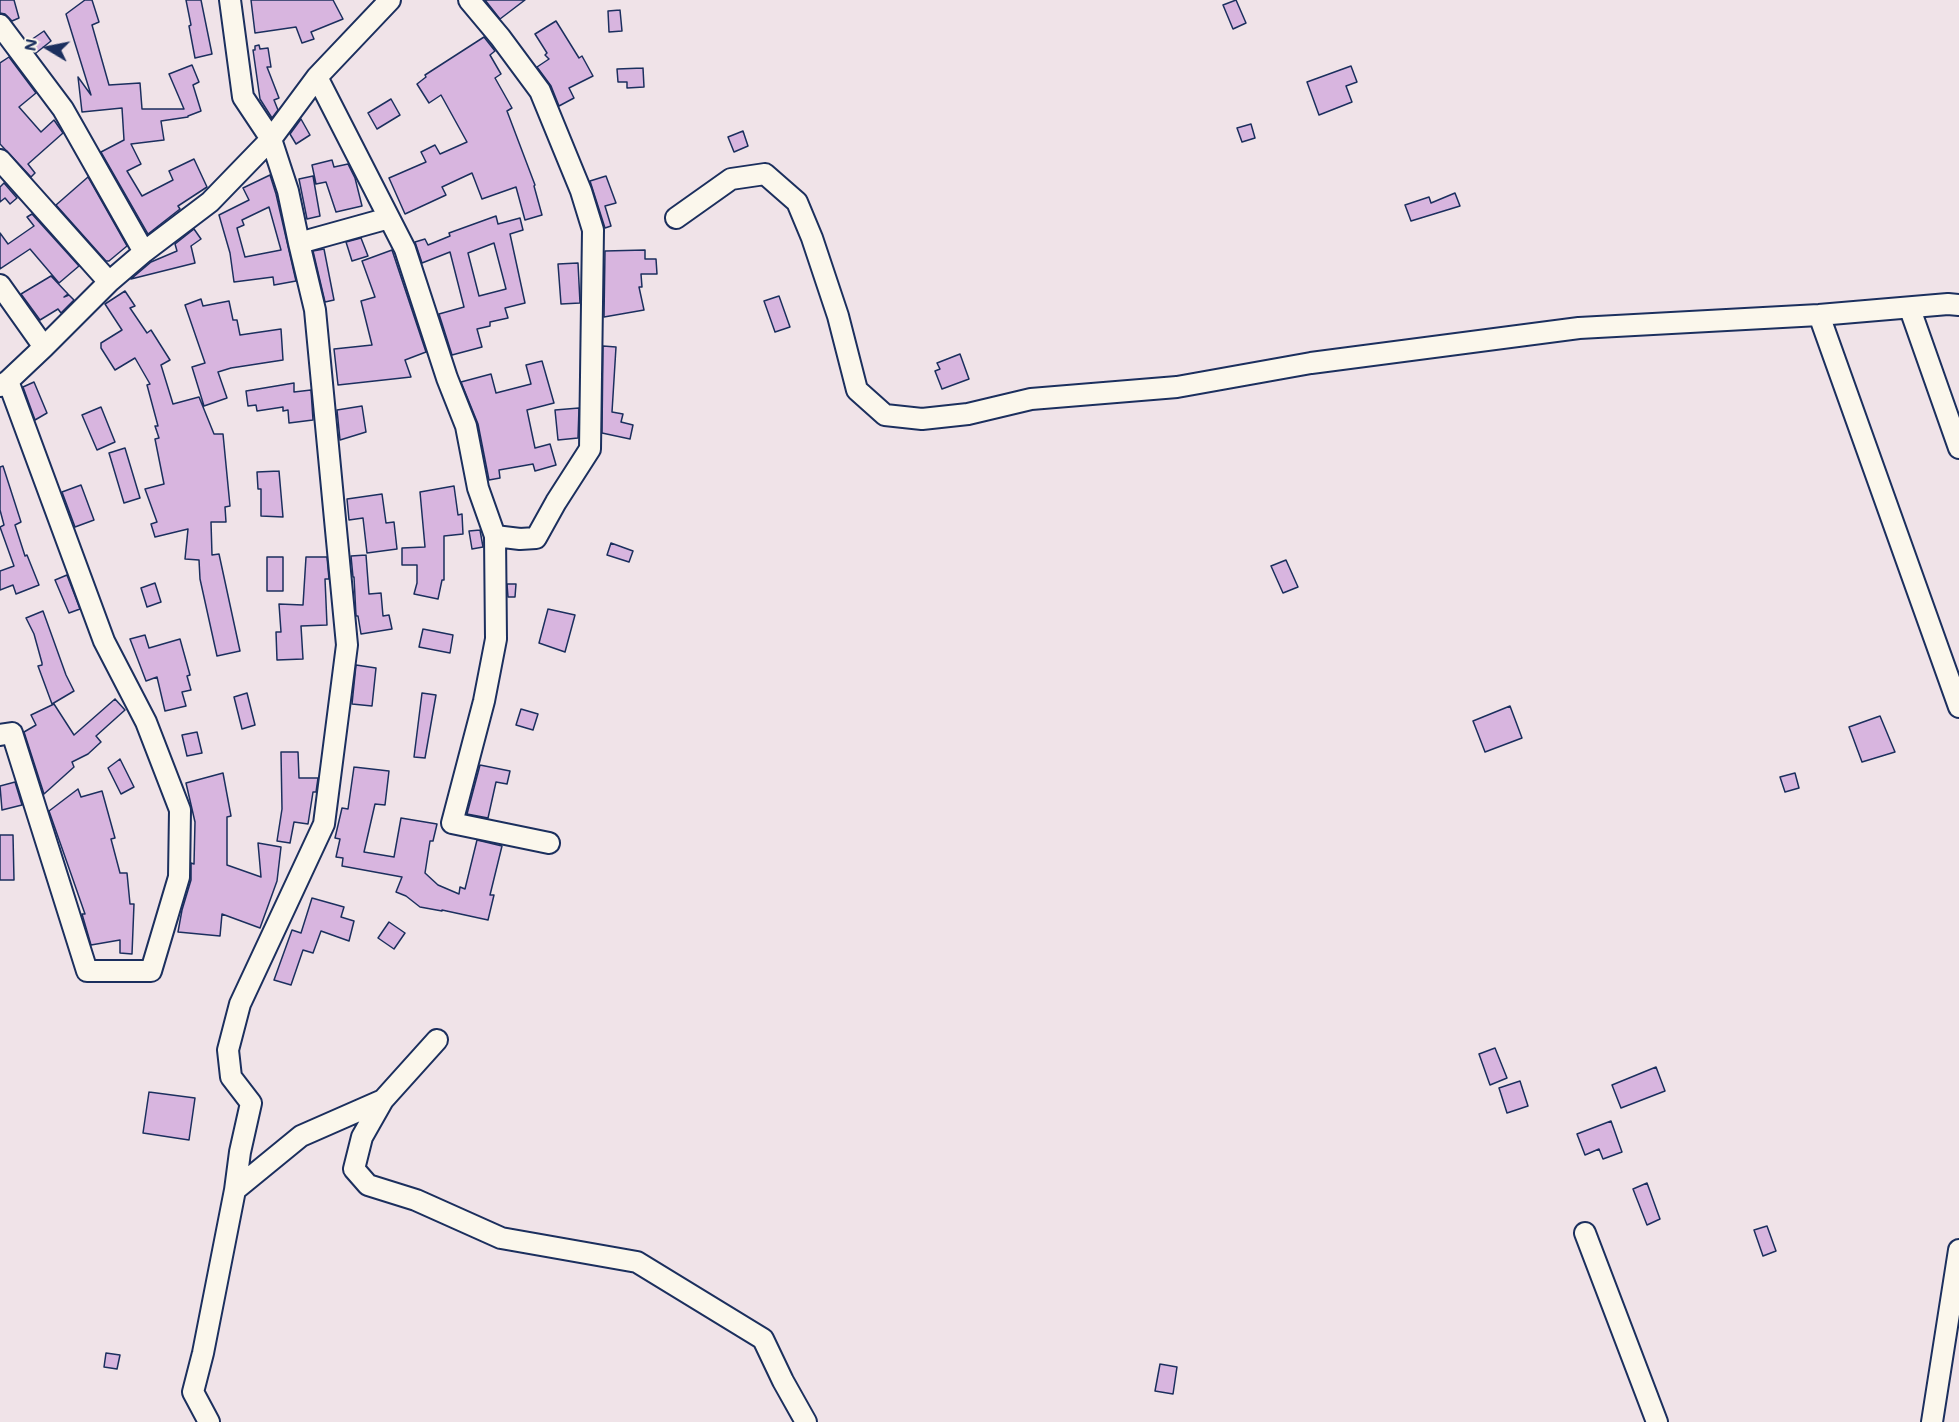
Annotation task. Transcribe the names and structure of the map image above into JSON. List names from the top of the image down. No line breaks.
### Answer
{"north":"left"}
